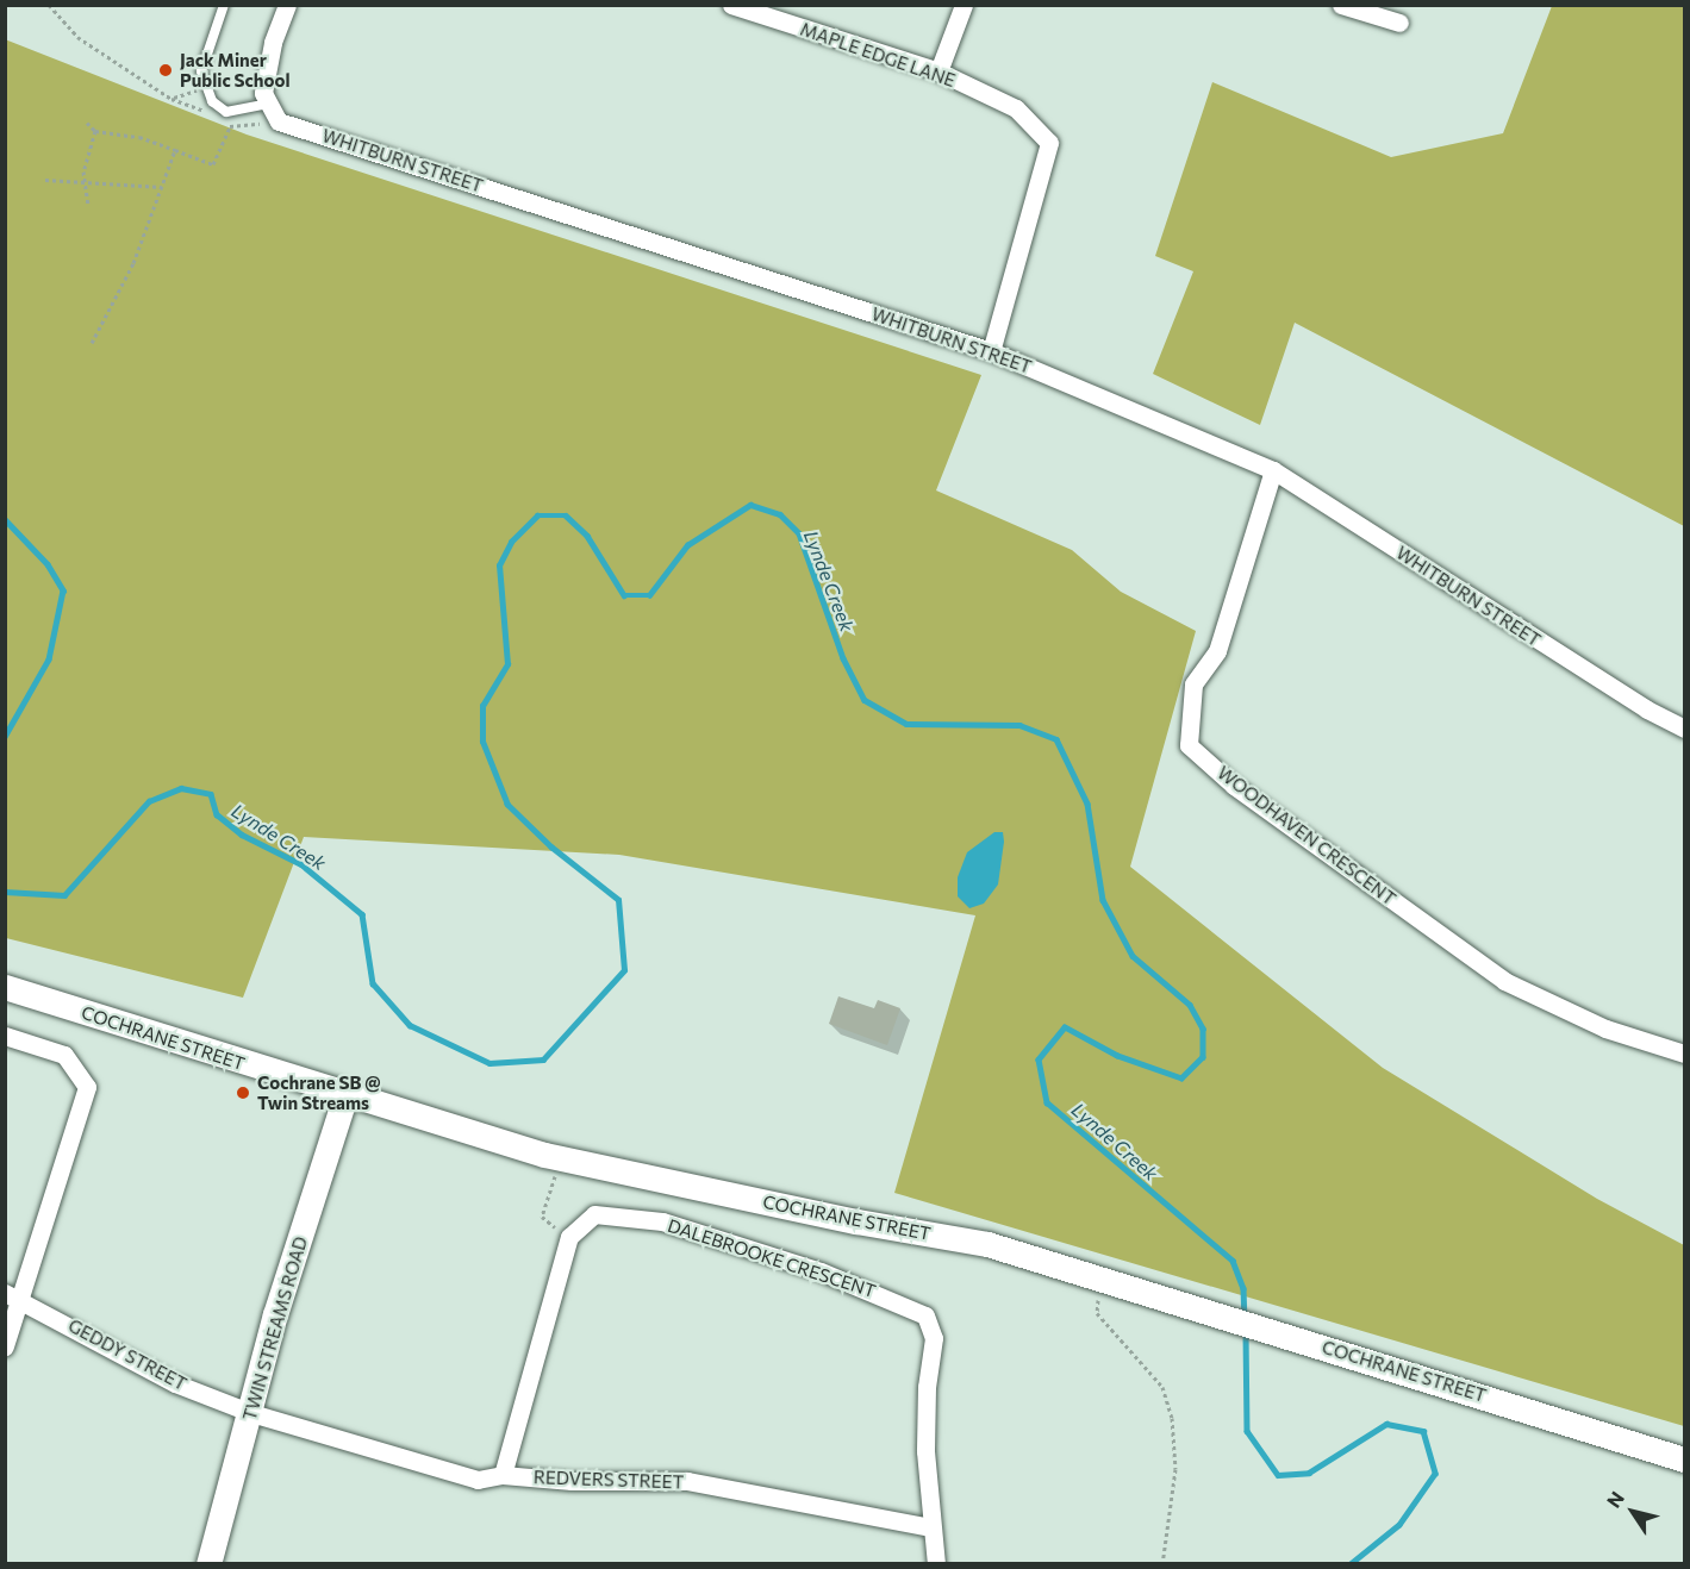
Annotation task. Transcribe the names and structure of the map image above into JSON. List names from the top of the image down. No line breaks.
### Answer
{"streets":{"street":["MAPLE EDGE LANE","WHITBURN STREET","WOODHAVEN CRESCENT","COCHRANE STREET","DALEBROOKE CRESCENT","TWIN STREAMS ROAD","GEDDY STREET","REDVERS STREET"]},"crossings":[["MAPLE EDGE LANE","WHITBURN STREET"],["WHITBURN STREET","WOODHAVEN CRESCENT"],["COCHRANE STREET","TWIN STREAMS ROAD"],["DALEBROOKE CRESCENT","REDVERS STREET"],["TWIN STREAMS ROAD","GEDDY STREET"],["TWIN STREAMS ROAD","REDVERS STREET"],["GEDDY STREET","REDVERS STREET"]],"water":["Lynde Creek"],"places":["Jack Miner Public School","Cochrane SB @ Twin Streams"],"north":"top left"}
